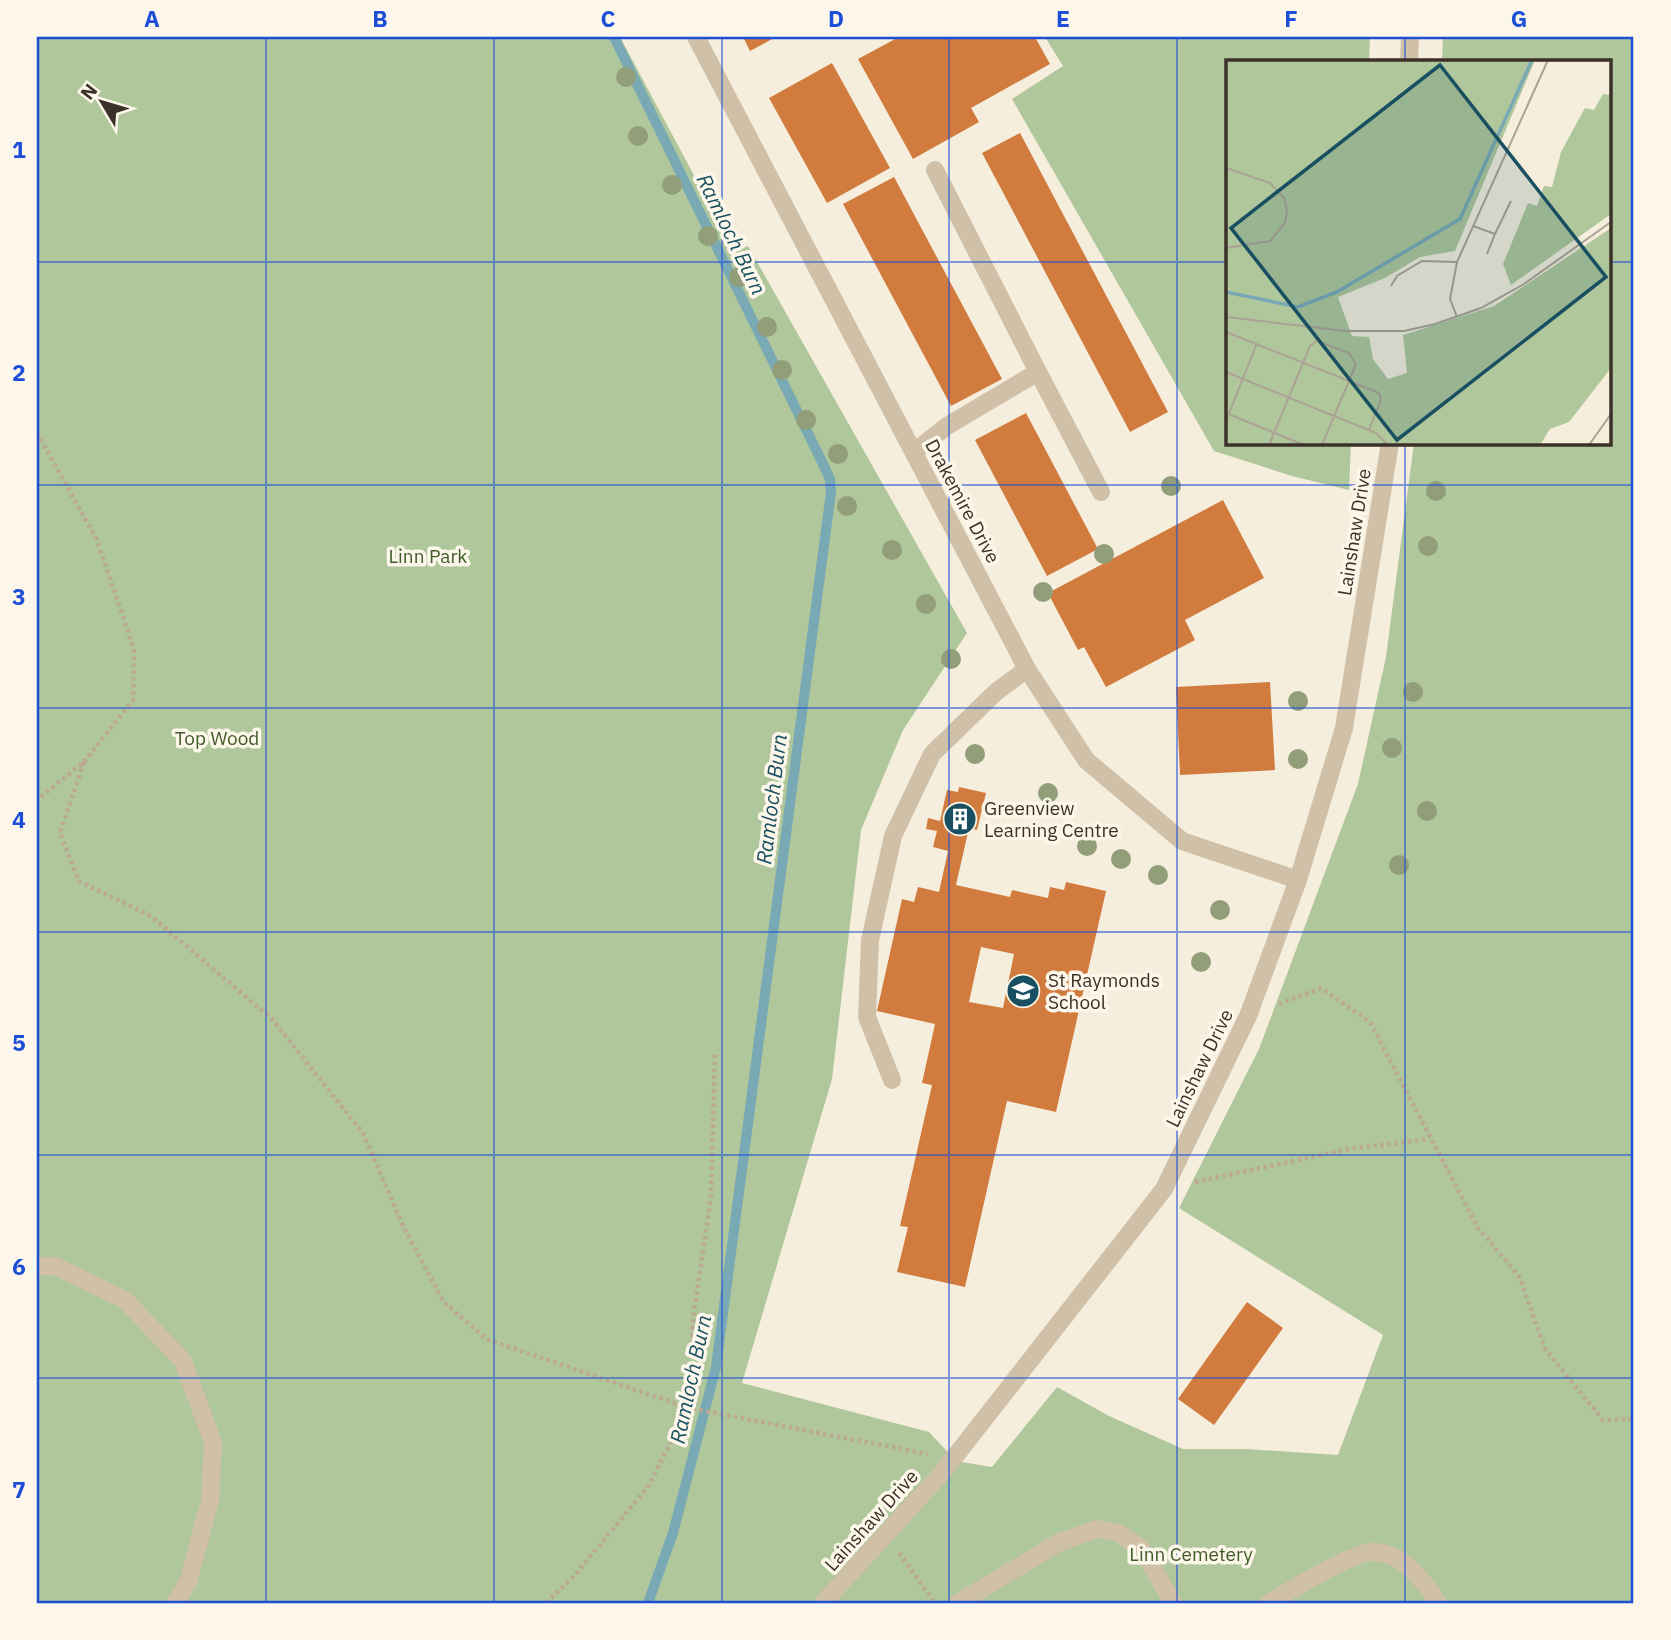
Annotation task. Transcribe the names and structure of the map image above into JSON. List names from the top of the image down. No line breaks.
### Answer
{"streets":{"street":["Drakemire Drive","Lainshaw Drive"]},"crossings":[["Drakemire Drive","Lainshaw Drive"]],"water":["Ramloch Burn"],"parks":["Linn Park","Top Wood","Linn Cemetery"],"places":{"building":["Greenview Learning Centre"],"school or university":["St Raymonds School"]},"north":"top left","grid":{"columns":["A","B","C","D","E","F","G"],"rows":["1","2","3","4","5","6","7"]}}
